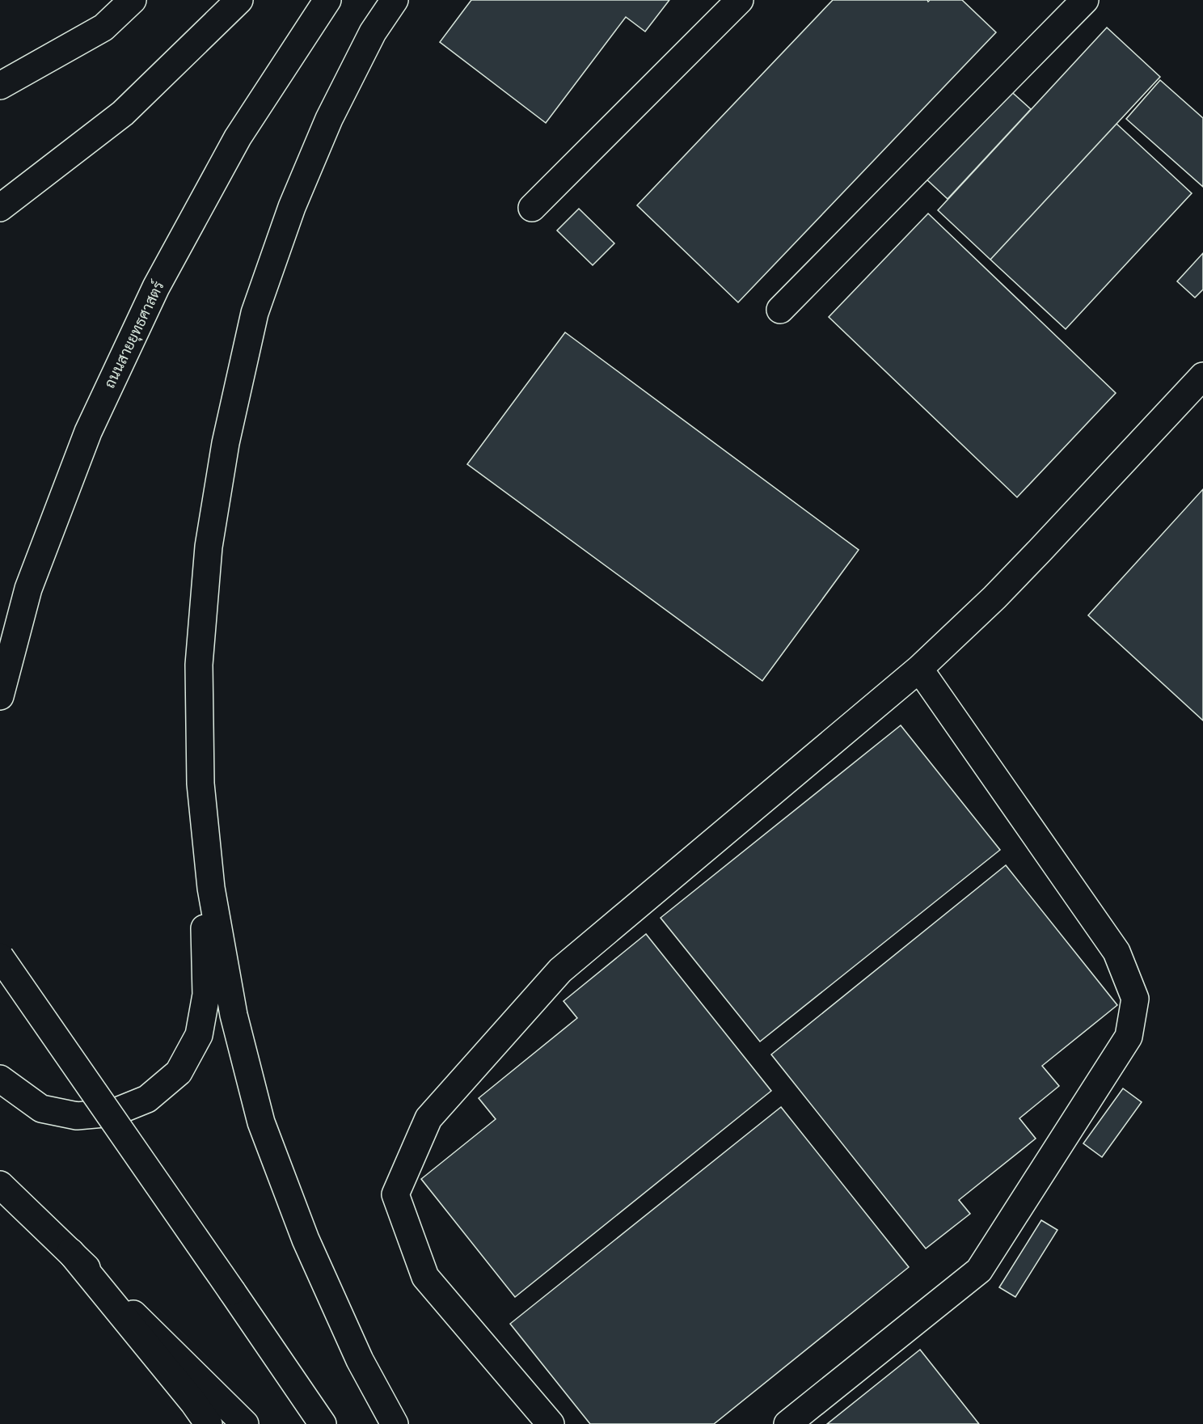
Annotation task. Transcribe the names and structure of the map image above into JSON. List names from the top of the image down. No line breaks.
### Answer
{"streets":{"main road":["ถนนสายยุทธศาสตร์"]}}
